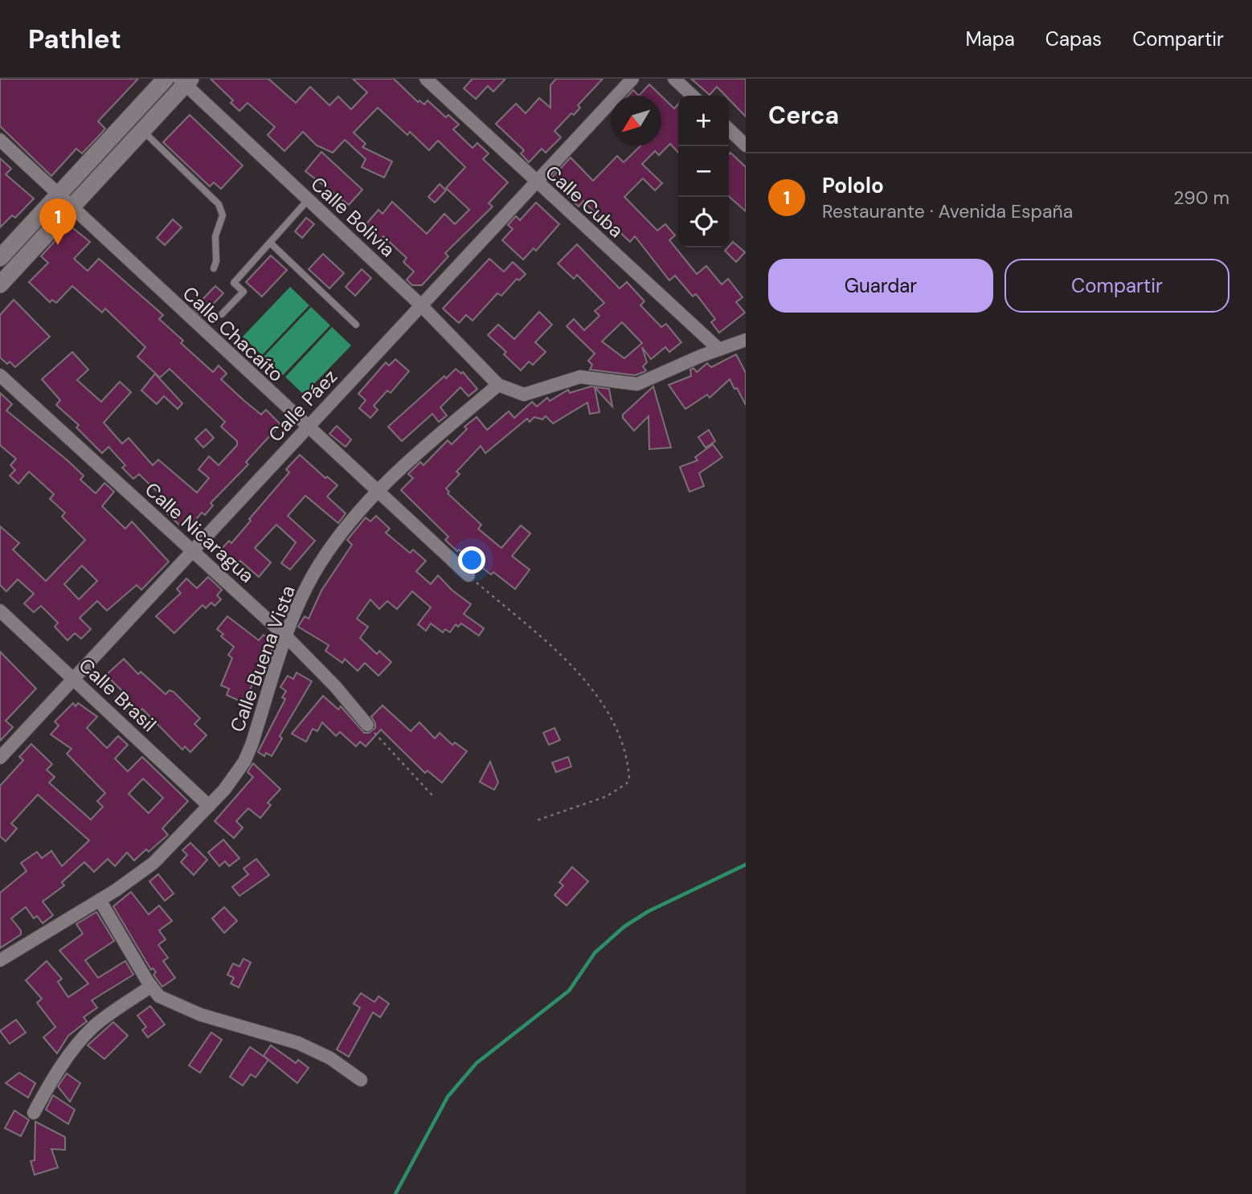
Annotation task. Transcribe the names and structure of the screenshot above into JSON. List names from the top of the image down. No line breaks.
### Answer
{"streets":{"street":["Calle Cuba","Calle Bolivia","Calle Chacaíto","Calle Páez","Calle Nicaragua","Calle Buena Vista","Calle Brasil"]},"crossings":[["Calle Cuba","Calle Páez"],["Calle Bolivia","Calle Páez"],["Calle Bolivia","Calle Buena Vista"],["Calle Chacaíto","Calle Páez"],["Calle Chacaíto","Calle Buena Vista"],["Calle Páez","Calle Nicaragua"],["Calle Páez","Calle Brasil"],["Calle Nicaragua","Calle Buena Vista"],["Calle Buena Vista","Calle Brasil"]],"north":"bottom left","page":{"header":"Pathlet","nav":["Mapa","Capas","Compartir"],"heading":"Cerca","map_buttons":["+","−"],"list":[{"mark":"1","name":"Pololo","note":"Restaurante · Avenida España","value":"290 m"}],"pins":"1","buttons":["Guardar","Compartir"]}}
